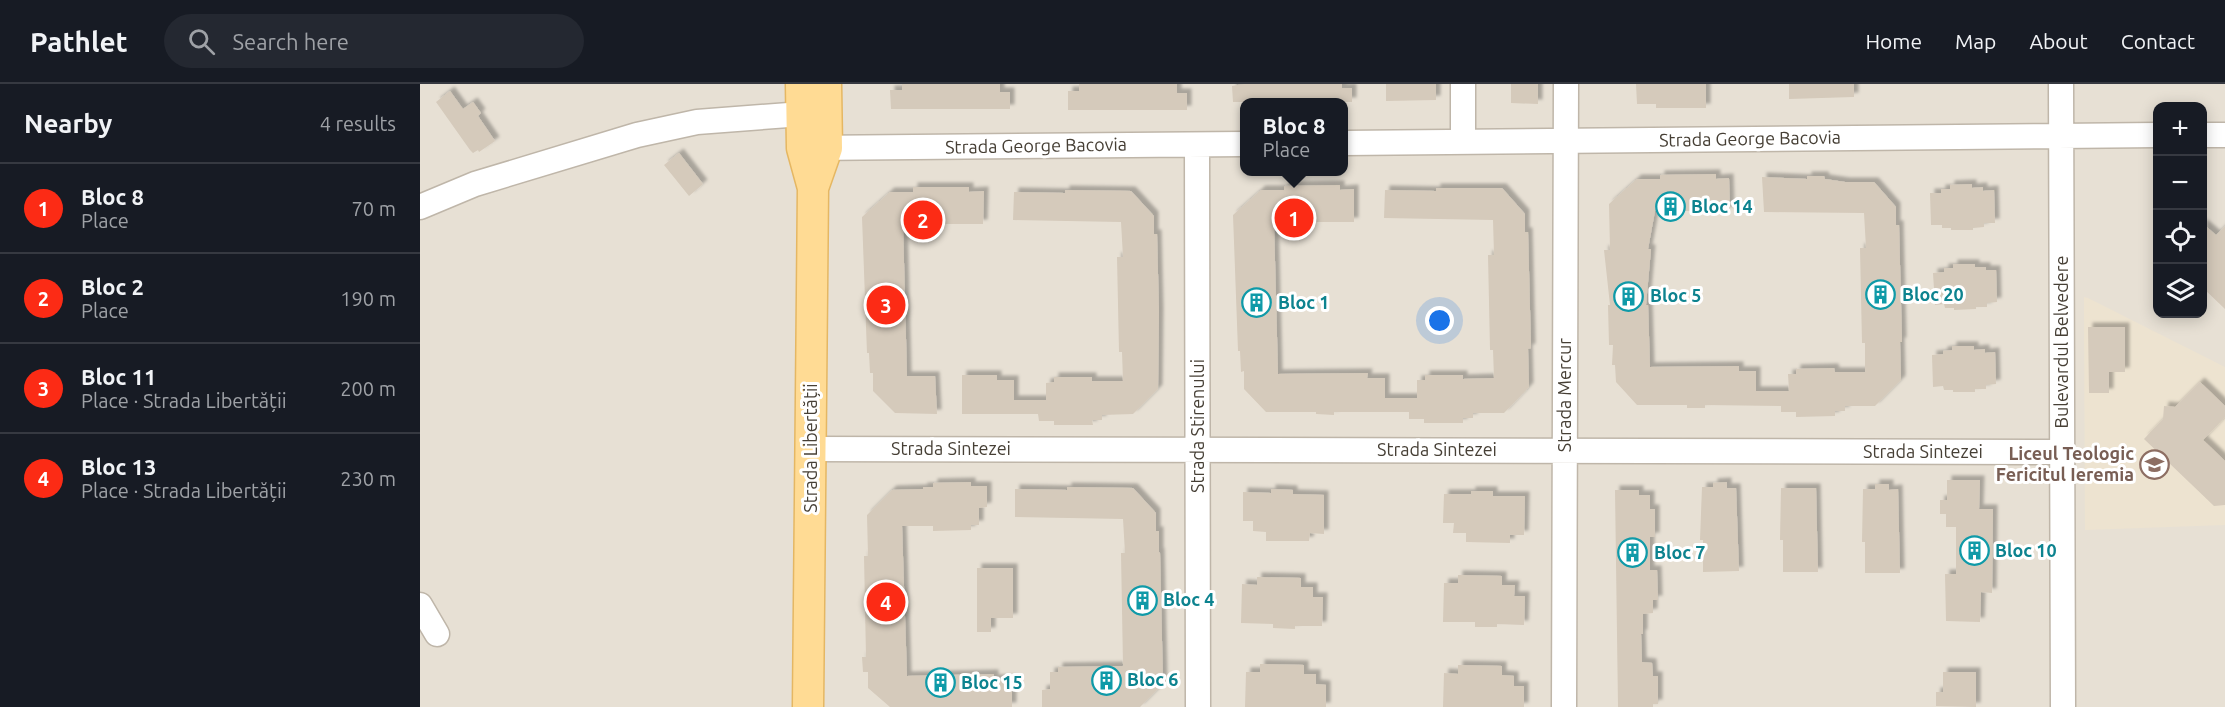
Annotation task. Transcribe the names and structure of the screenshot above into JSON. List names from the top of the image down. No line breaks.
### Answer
{"streets":{"main road":["Strada Libertății"],"street":["Strada George Bacovia","Bulevardul Belvedere","Strada Mercur","Strada Stirenului","Strada Sintezei"]},"crossings":[["Strada George Bacovia","Bulevardul Belvedere"],["Strada George Bacovia","Strada Mercur"],["Strada George Bacovia","Strada Stirenului"],["Strada George Bacovia","Strada Libertății"],["Bulevardul Belvedere","Strada Sintezei"],["Strada Mercur","Strada Sintezei"],["Strada Stirenului","Strada Sintezei"],["Strada Libertății","Strada Sintezei"]],"places":{"building":["Bloc 14","Bloc 20","Bloc 5","Bloc 1","Bloc 10","Bloc 7","Bloc 4","Bloc 6","Bloc 15"],"school or university":["Liceul Teologic Fericitul Ieremia"]},"page":{"header":"Pathlet","search":"Search here","nav":["Home","Map","About","Contact"],"heading":["Nearby","4 results"],"popup":["Bloc 8","Place"],"map_buttons":["+","−"],"list":[{"mark":"1","name":"Bloc 8","note":"Place","value":"70 m"},{"mark":"2","name":"Bloc 2","note":"Place","value":"190 m"},{"mark":"3","name":"Bloc 11","note":"Place · Strada Libertății","value":"200 m"},{"mark":"4","name":"Bloc 13","note":"Place · Strada Libertății","value":"230 m"}],"pins":["1","2","3","4"]}}
